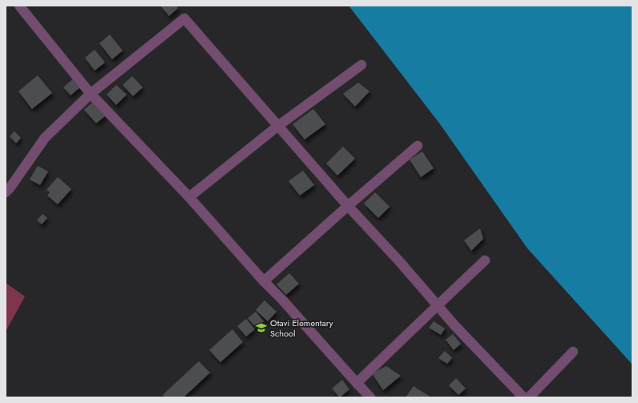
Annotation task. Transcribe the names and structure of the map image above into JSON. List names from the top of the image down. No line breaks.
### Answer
{"places":{"school or university":["Otavi Elementary School"]}}
